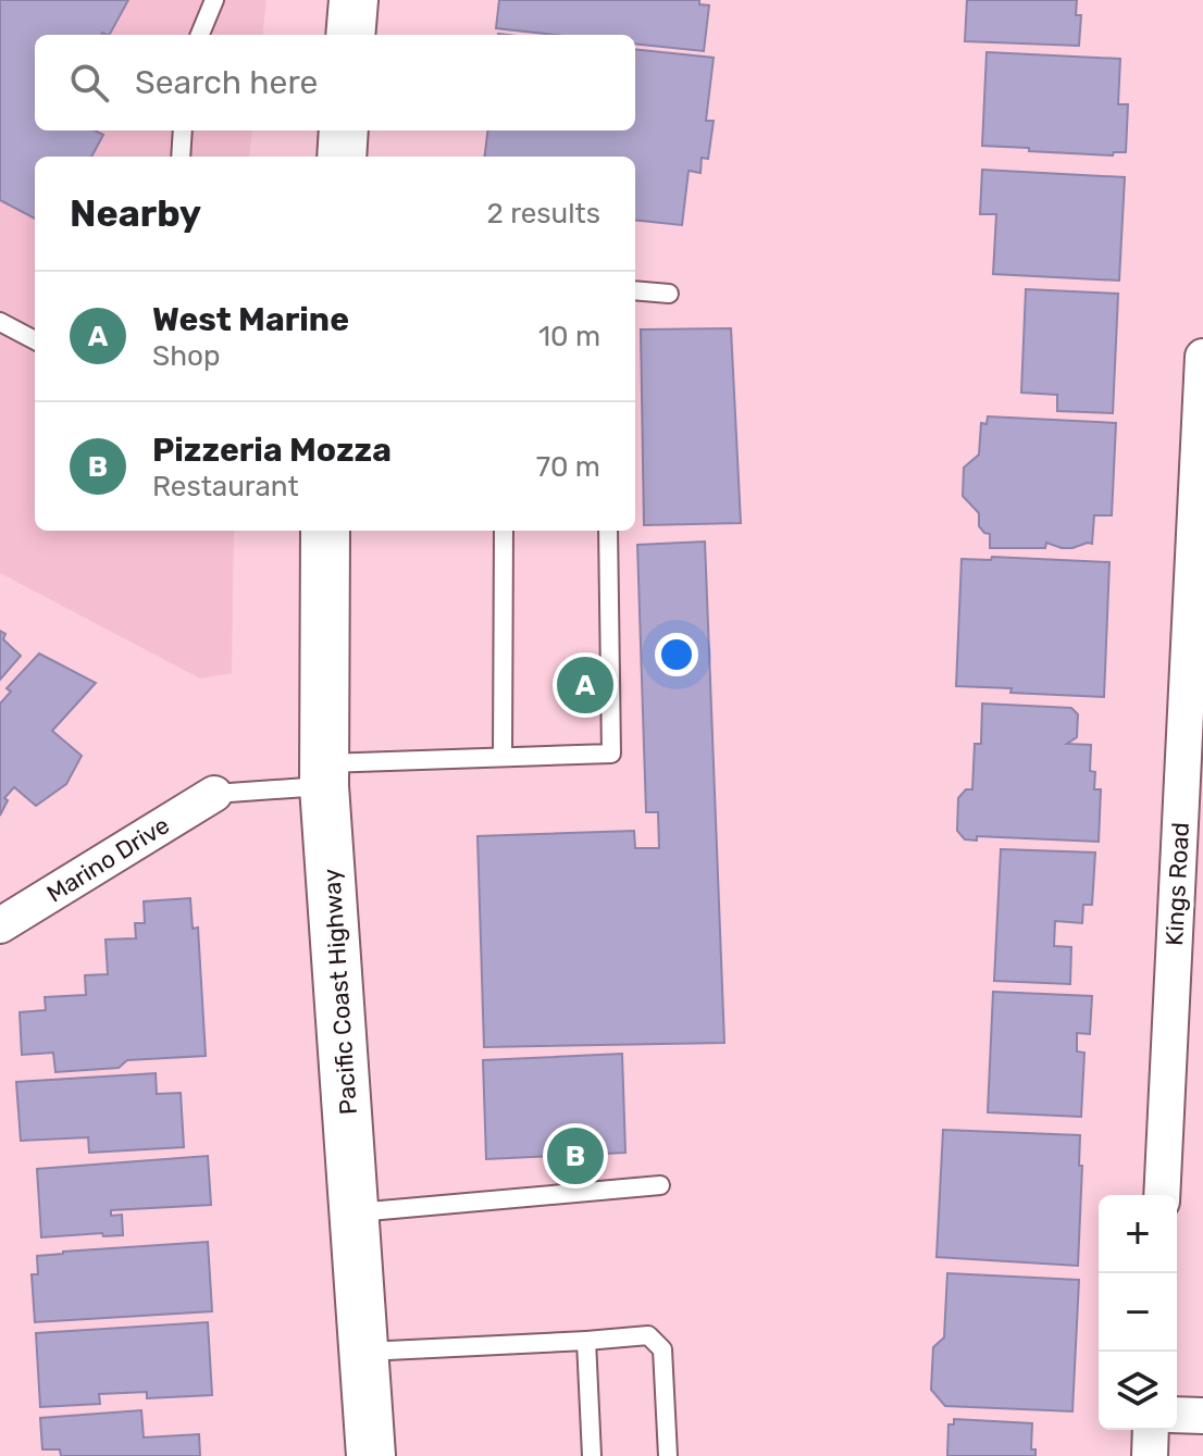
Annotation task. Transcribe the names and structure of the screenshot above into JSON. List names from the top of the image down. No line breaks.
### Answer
{"streets":{"highway":["Pacific Coast Highway"],"street":["Marino Drive","Kings Road"]},"page":{"search":"Search here","heading":["Nearby","2 results"],"list":[{"mark":"A","name":"West Marine","note":"Shop","value":"10 m"},{"mark":"B","name":"Pizzeria Mozza","note":"Restaurant","value":"70 m"}],"pins":["A","B"],"map_buttons":["+","−"]}}
